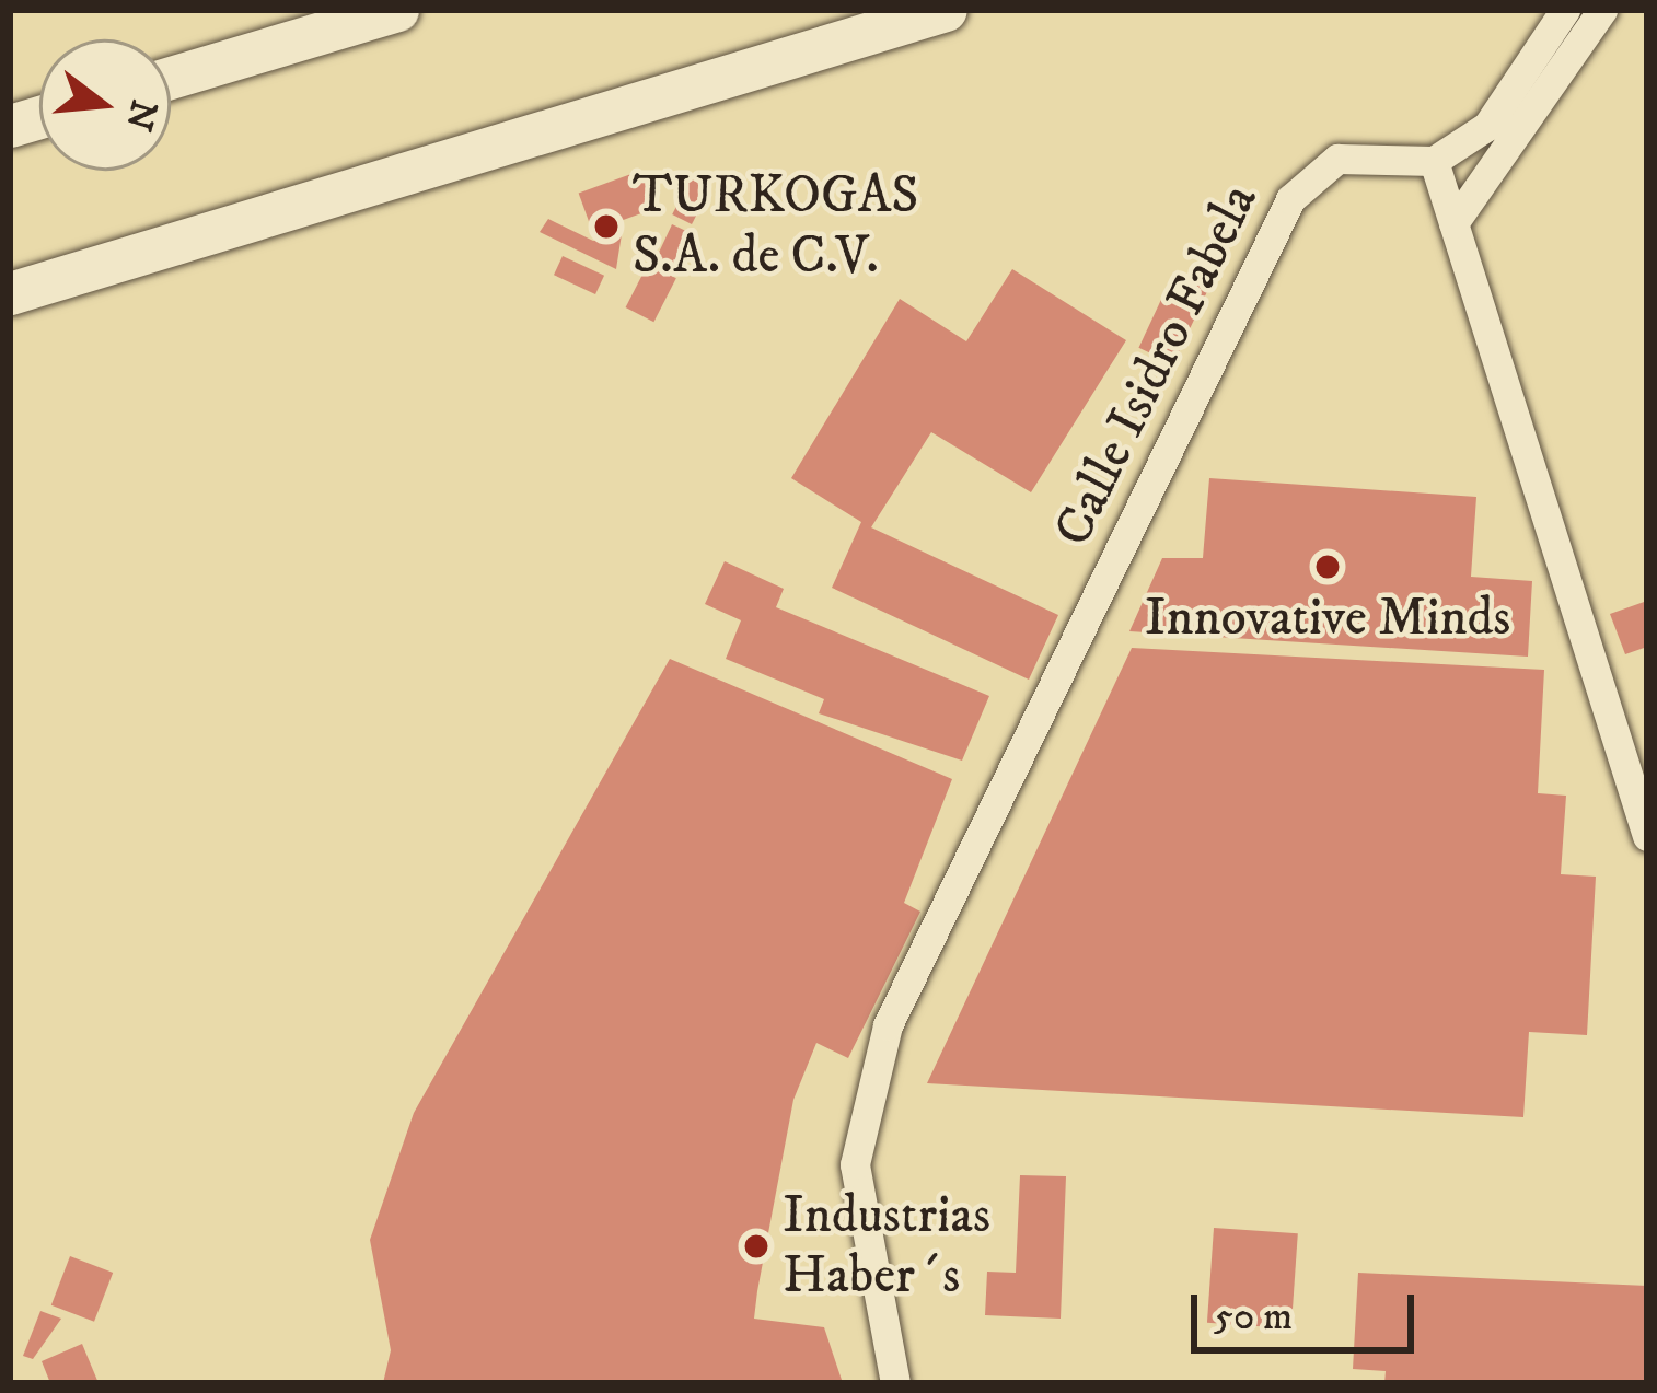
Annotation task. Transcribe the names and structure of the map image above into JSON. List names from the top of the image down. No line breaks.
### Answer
{"streets":{"street":["Calle Isidro Fabela"]},"places":["TURKOGAS S.A. de C.V.","Innovative Minds","Industrias Haber´s"],"scale_bar":"50 m","north":"right"}
